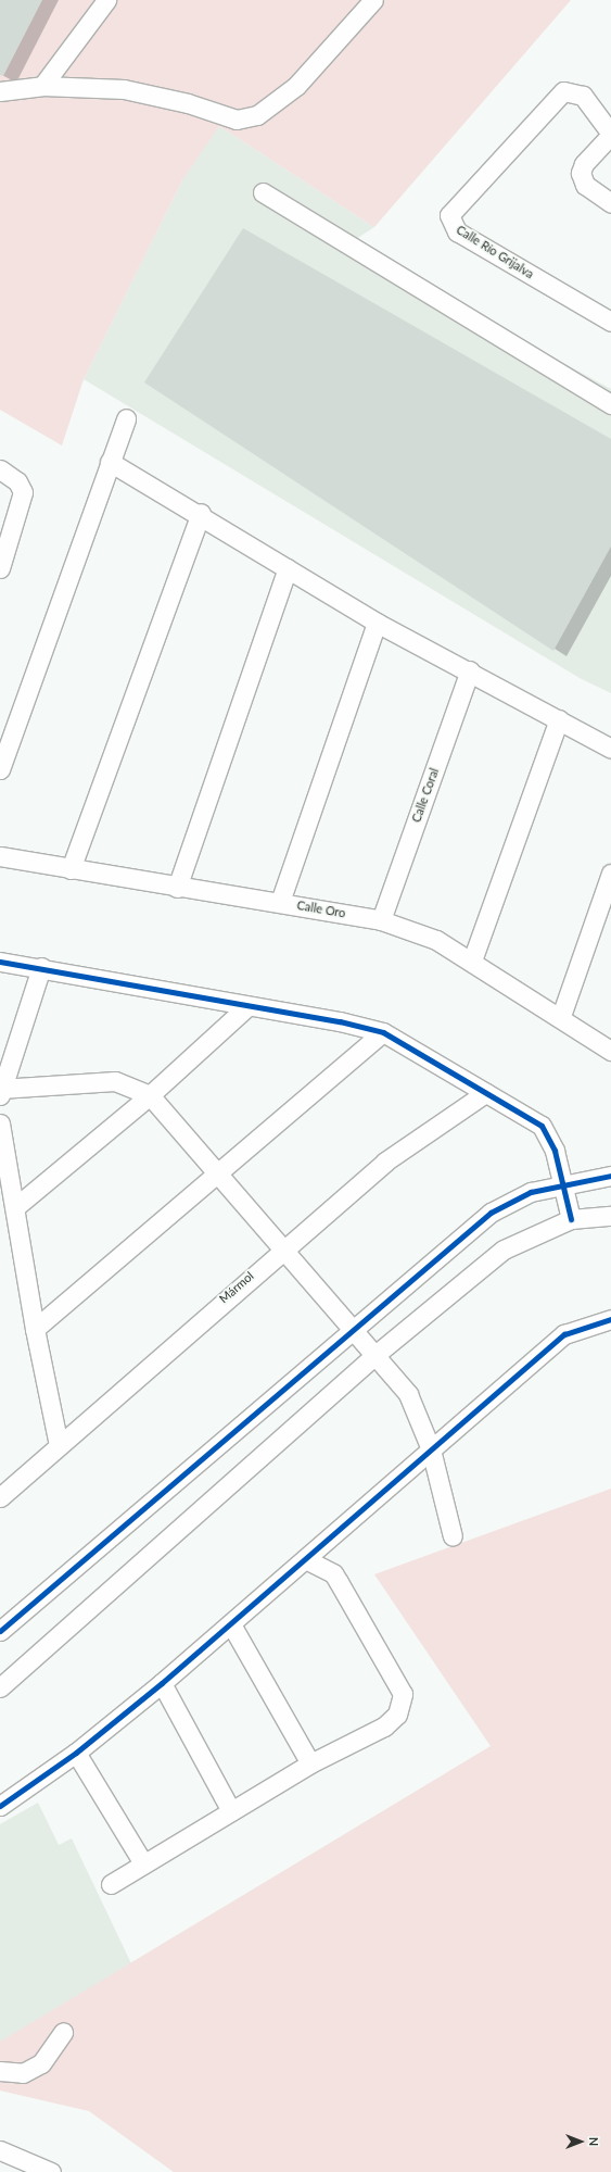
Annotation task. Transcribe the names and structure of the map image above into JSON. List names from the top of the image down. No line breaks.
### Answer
{"streets":{"street":["Calle Río Grijalva","Calle Coral","Calle Oro","Mármol"]},"crossings":[["Calle Coral","Calle Oro"]],"north":"right"}
